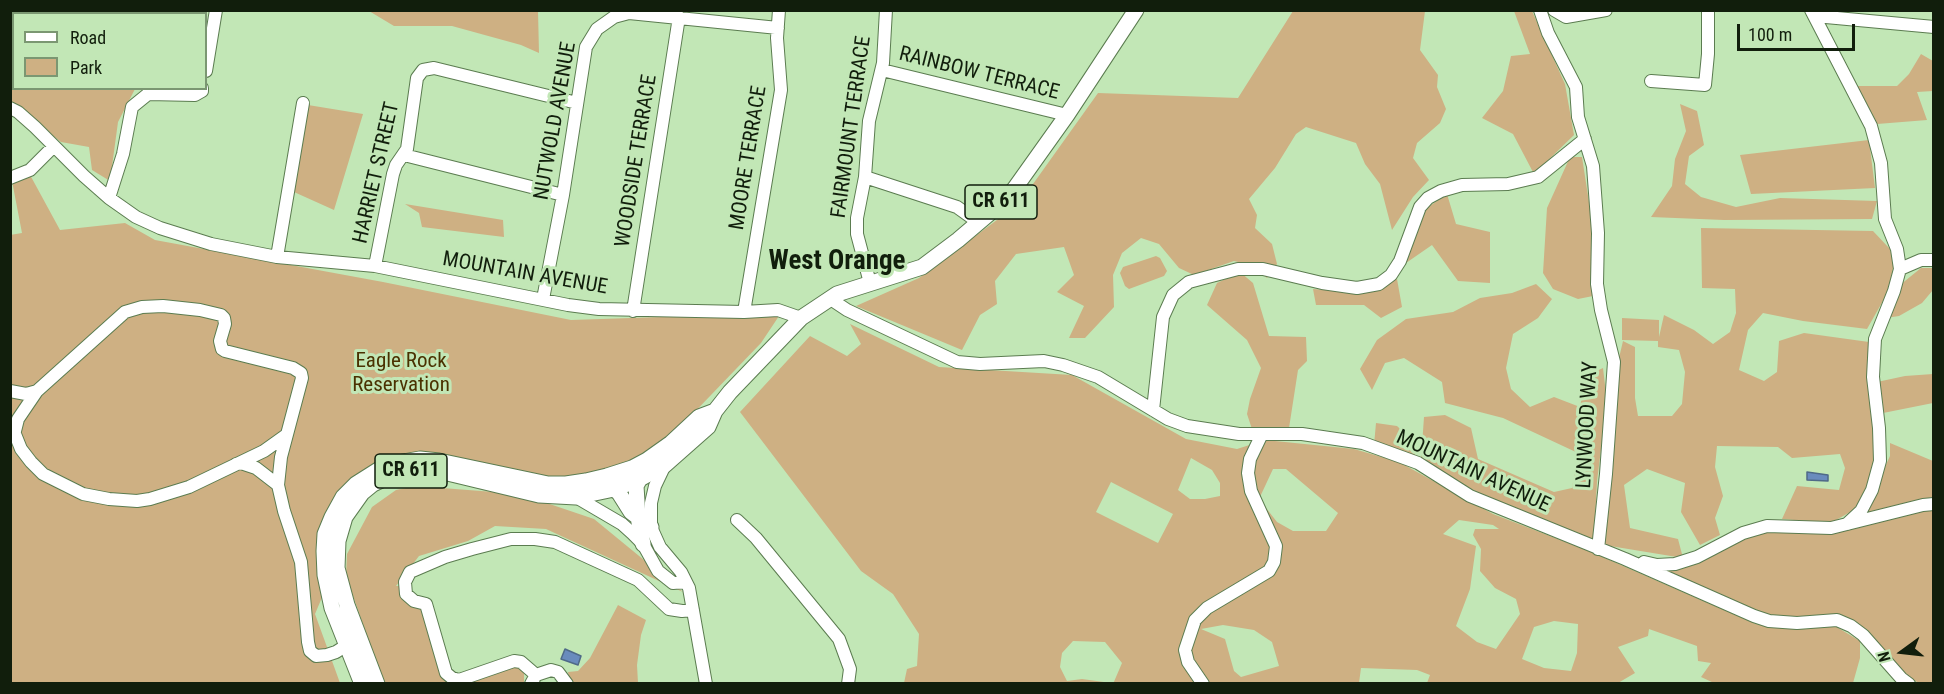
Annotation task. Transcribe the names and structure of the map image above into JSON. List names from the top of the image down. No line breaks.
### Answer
{"streets":{"main road":["CR 611"],"street":["RAINBOW TERRACE","NUTWOLD AVENUE","FAIRMOUNT TERRACE","MOORE TERRACE","WOODSIDE TERRACE","HARRIET STREET","MOUNTAIN AVENUE","LYNWOOD WAY"]},"crossings":[["RAINBOW TERRACE","FAIRMOUNT TERRACE"],["RAINBOW TERRACE","CR 611"],["NUTWOLD AVENUE","MOORE TERRACE"],["NUTWOLD AVENUE","WOODSIDE TERRACE"],["NUTWOLD AVENUE","HARRIET STREET"],["NUTWOLD AVENUE","MOUNTAIN AVENUE"],["FAIRMOUNT TERRACE","CR 611"],["MOORE TERRACE","MOUNTAIN AVENUE"],["WOODSIDE TERRACE","MOUNTAIN AVENUE"],["HARRIET STREET","MOUNTAIN AVENUE"],["CR 611","MOUNTAIN AVENUE"],["MOUNTAIN AVENUE","LYNWOOD WAY"]],"districts":["West Orange"],"parks":["Eagle Rock Reservation"],"legend":["Road","Park"],"scale_bar":"100 m","north":"left"}
